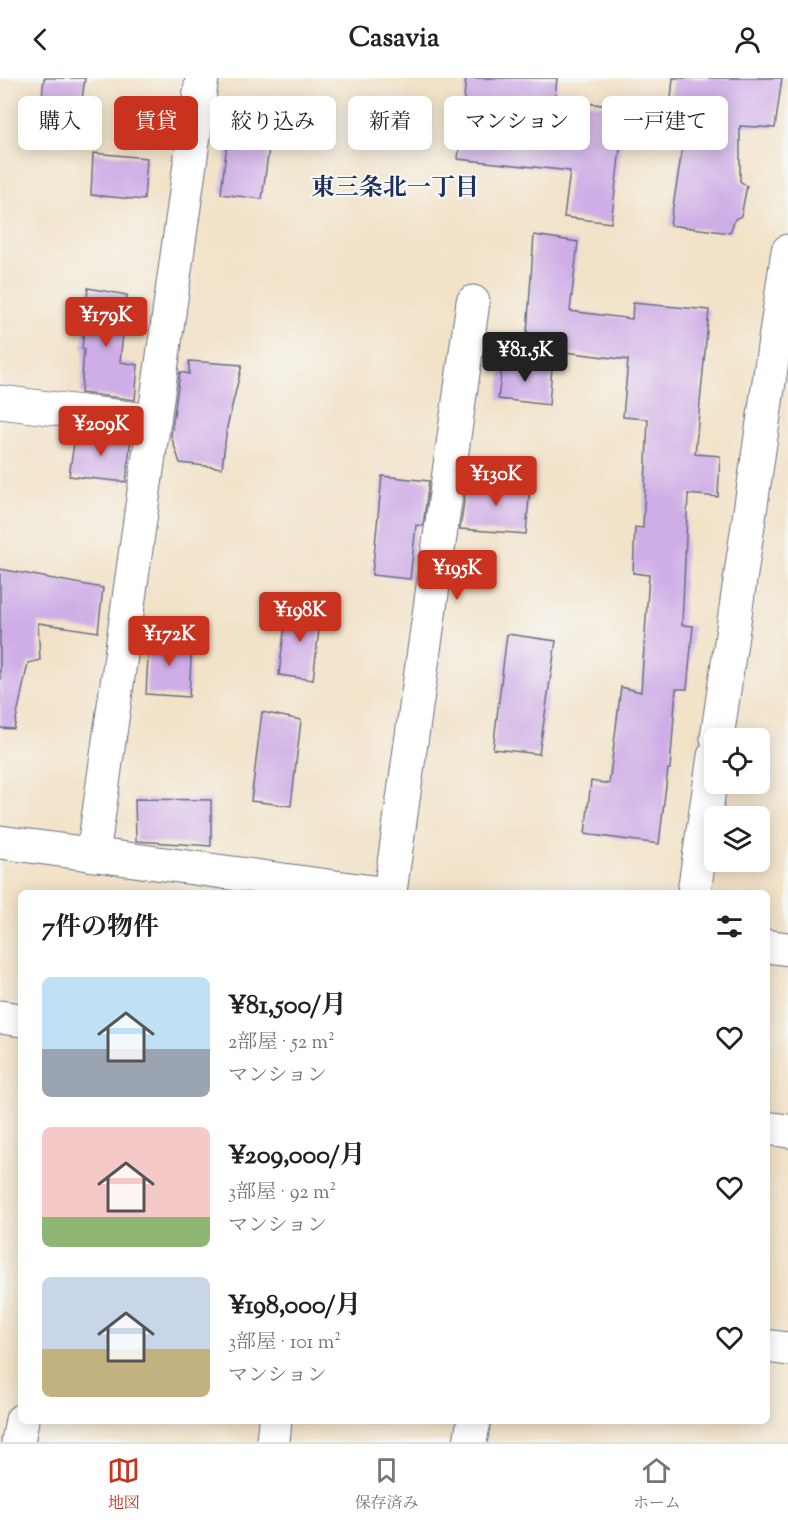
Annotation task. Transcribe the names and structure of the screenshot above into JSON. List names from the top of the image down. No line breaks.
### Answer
{"districts":["東三条北一丁目"],"page":{"header":"Casavia","chip":["購入","賃貸","絞り込み","新着","マンション","一戸建て"],"price":["¥179K","¥81.5K","¥209K","¥130K","¥195K","¥198K","¥172K"],"heading":"7件の物件","list":[{"name":"¥81,500/月","note":"2部屋 · 52 m² · マンション"},{"name":"¥209,000/月","note":"3部屋 · 92 m² · マンション"},{"name":"¥198,000/月","note":"3部屋 · 101 m² · マンション"}],"tabs":["地図","保存済み","ホーム"]}}
